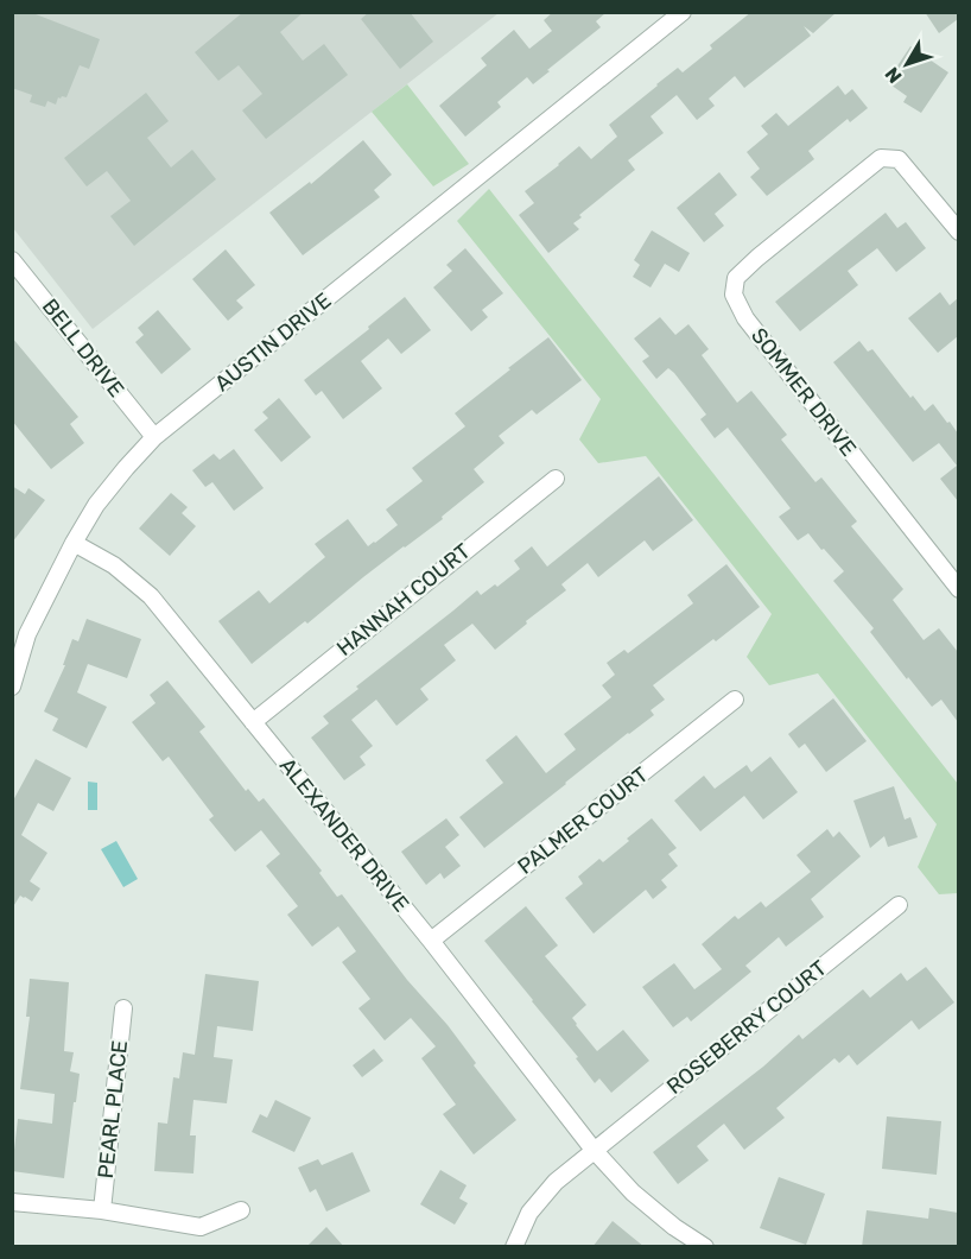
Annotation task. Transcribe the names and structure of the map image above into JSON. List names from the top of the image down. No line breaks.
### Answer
{"streets":{"street":["AUSTIN DRIVE","BELL DRIVE","SOMMER DRIVE","HANNAH COURT","PALMER COURT","ALEXANDER DRIVE","ROSEBERRY COURT","PEARL PLACE"]},"crossings":[["AUSTIN DRIVE","BELL DRIVE"],["AUSTIN DRIVE","ALEXANDER DRIVE"],["HANNAH COURT","ALEXANDER DRIVE"],["PALMER COURT","ALEXANDER DRIVE"],["ALEXANDER DRIVE","ROSEBERRY COURT"]],"north":"bottom left"}
